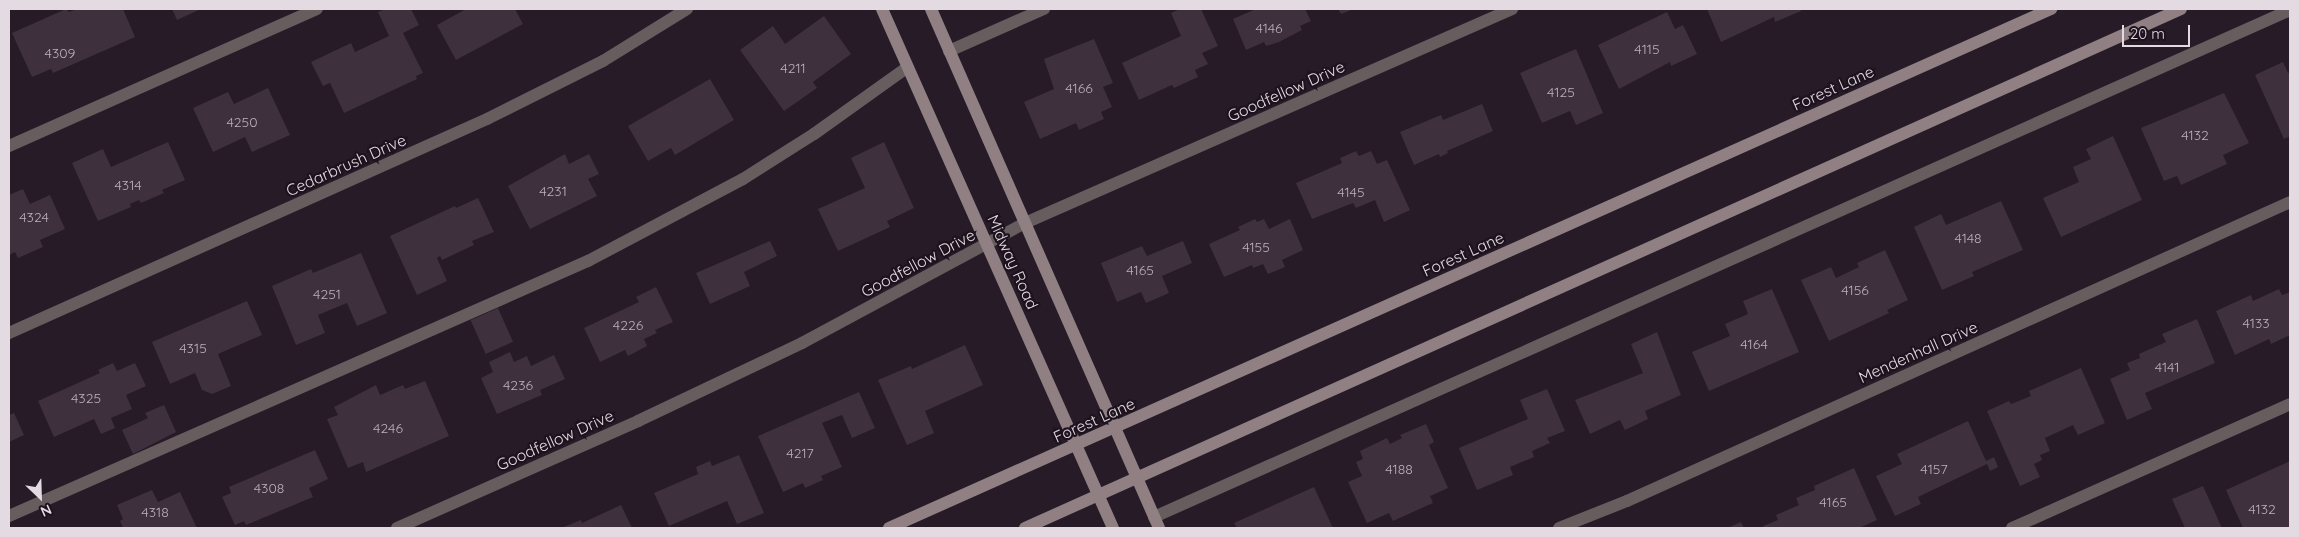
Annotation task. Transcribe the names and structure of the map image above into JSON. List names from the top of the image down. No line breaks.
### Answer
{"streets":{"main road":["Forest Lane","Midway Road"],"street":["Goodfellow Drive","Cedarbrush Drive","Mendenhall Drive"]},"crossings":[["Forest Lane","Midway Road"],["Goodfellow Drive","Midway Road"]],"house_numbers":["4146","4115","4309","4211","4166","4125","4250","4132","4314","4231","4145","4324","4148","4155","4165","4156","4251","4133","4226","4164","4315","4141","4236","4325","4246","4217","4188","4157","4308","4165","4132","4318"],"scale_bar":"20 m","north":"bottom right"}
